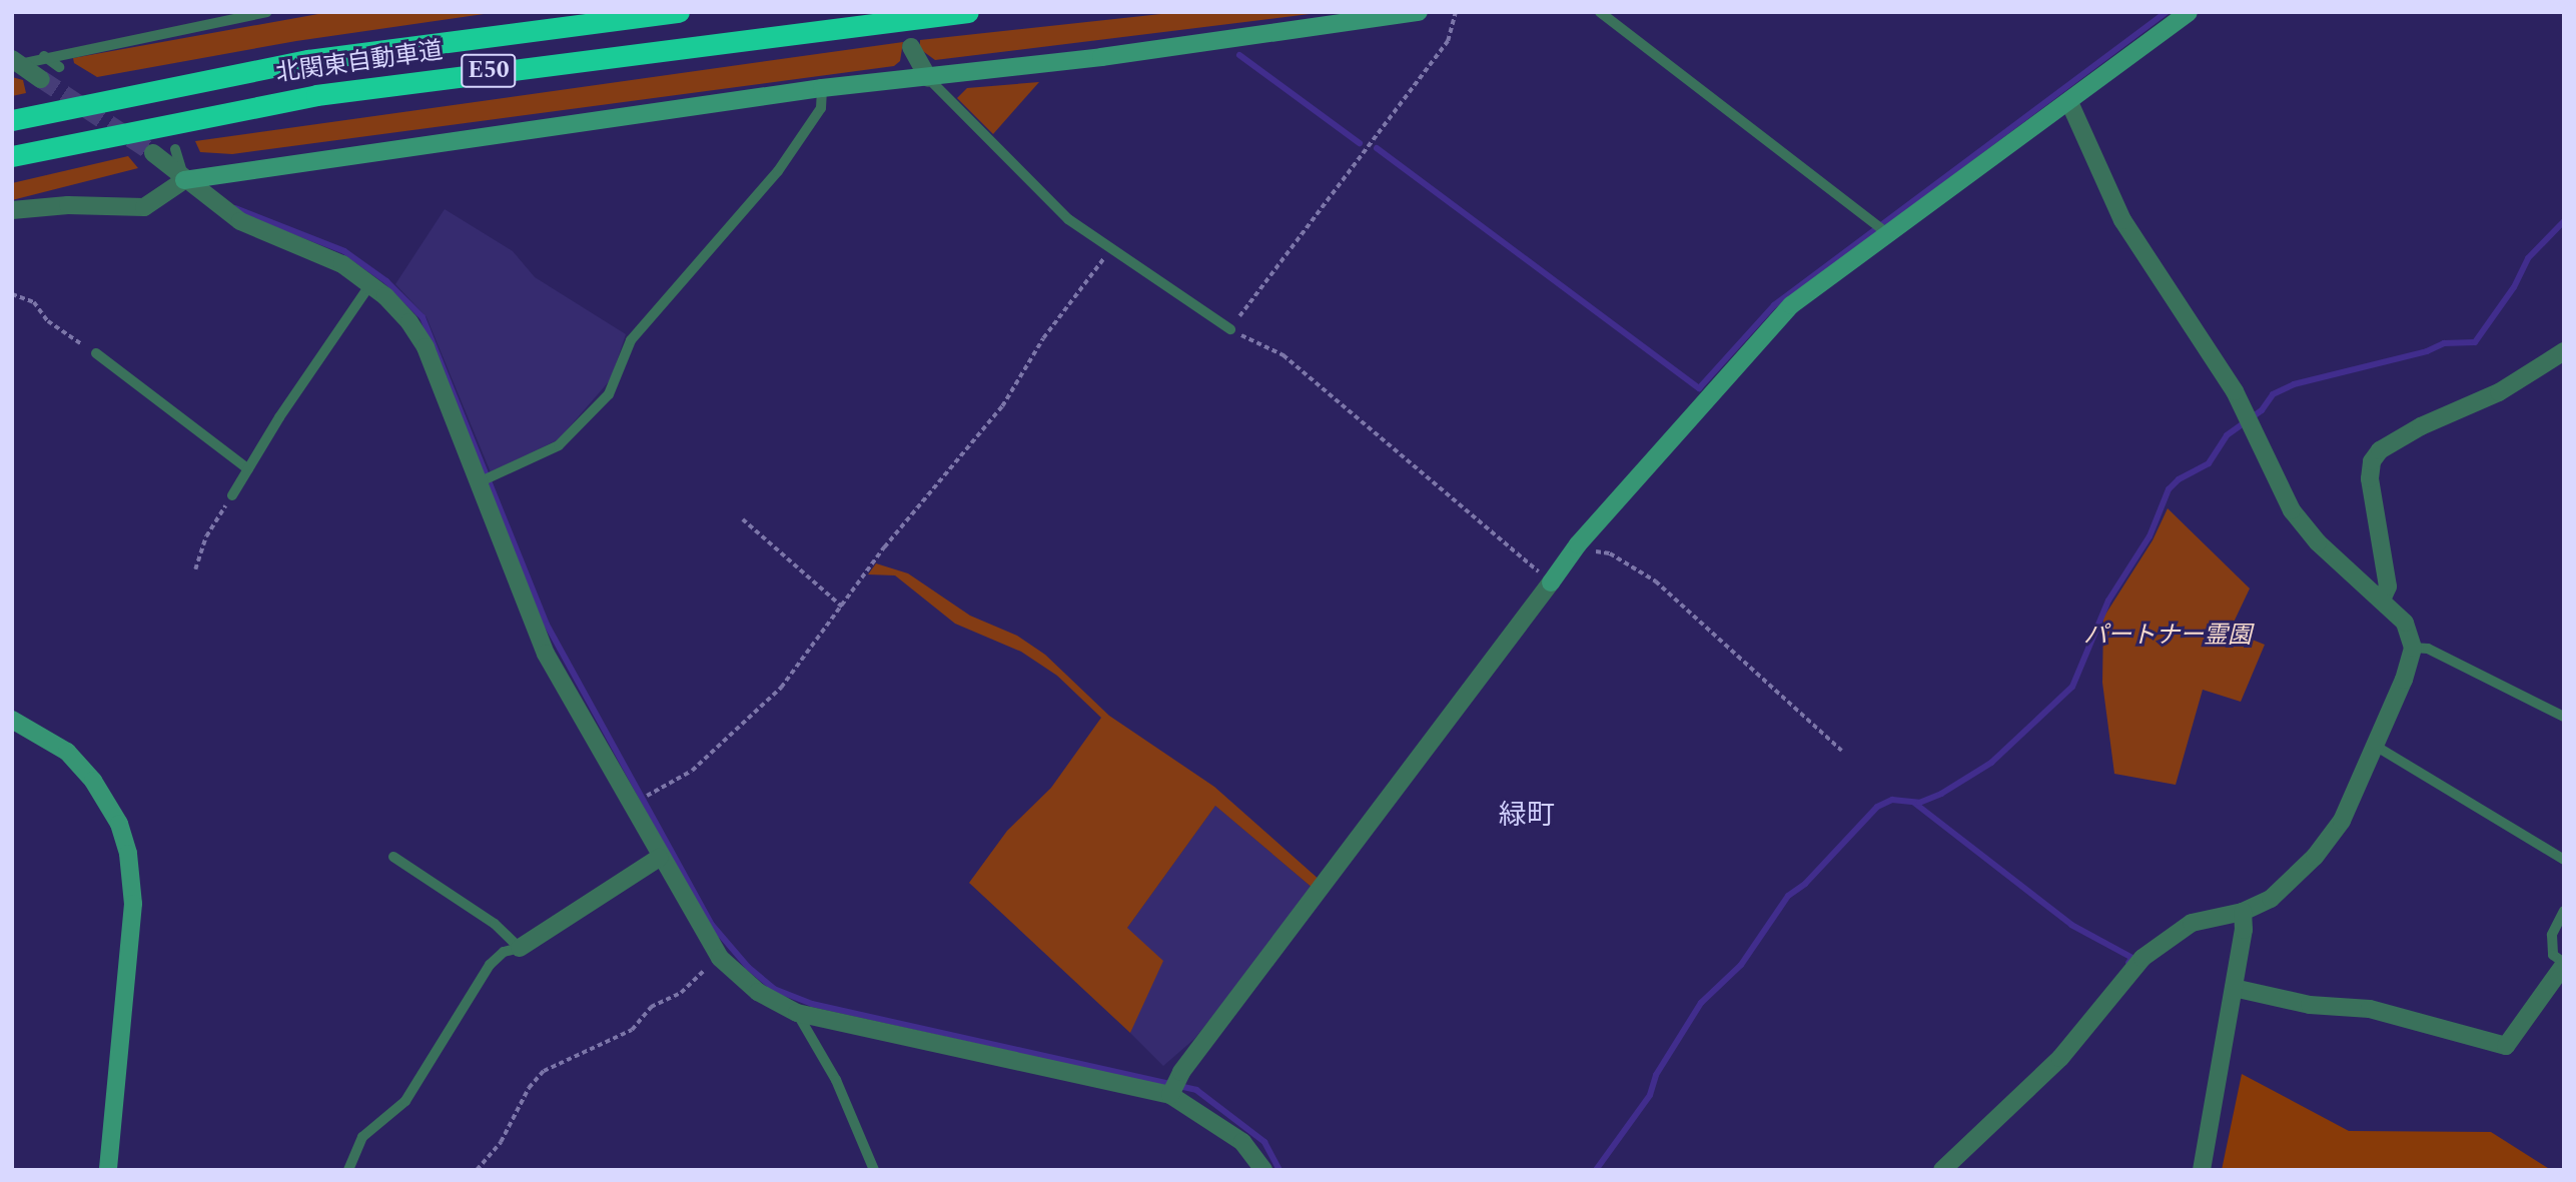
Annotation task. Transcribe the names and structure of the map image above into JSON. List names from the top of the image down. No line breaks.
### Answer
{"streets":{"highway":["北関東自動車道","E50"]},"districts":["緑町"],"parks":["パートナー霊園"]}
